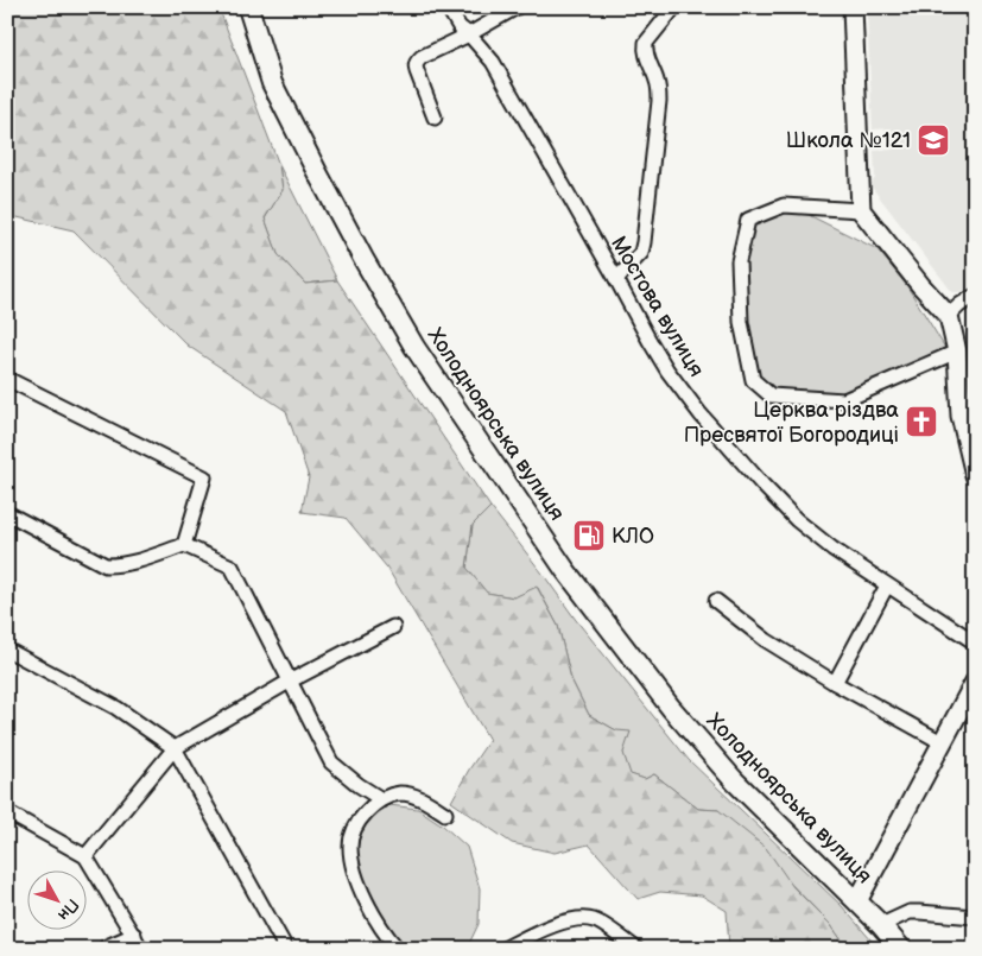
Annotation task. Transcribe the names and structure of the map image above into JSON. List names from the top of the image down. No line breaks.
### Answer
{"streets":{"main road":["Холодноярська вулиця"],"street":["Мостова вулиця"]},"places":{"school or university":["Школа №121"],"church":["Церква різдва Пресвятої Богородиці"],"fuel station":["КЛО"]},"north":"bottom right"}
